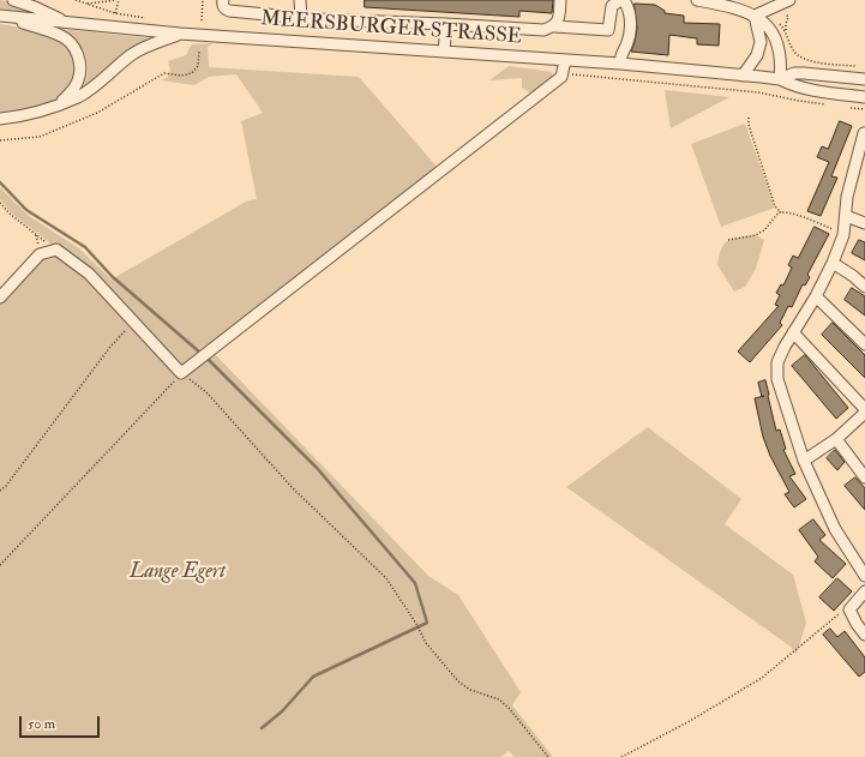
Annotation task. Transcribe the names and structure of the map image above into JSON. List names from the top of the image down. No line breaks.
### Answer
{"streets":{"street":["MEERSBURGER STRASSE"]},"parks":["Lange Egert"],"scale_bar":"50 m"}
